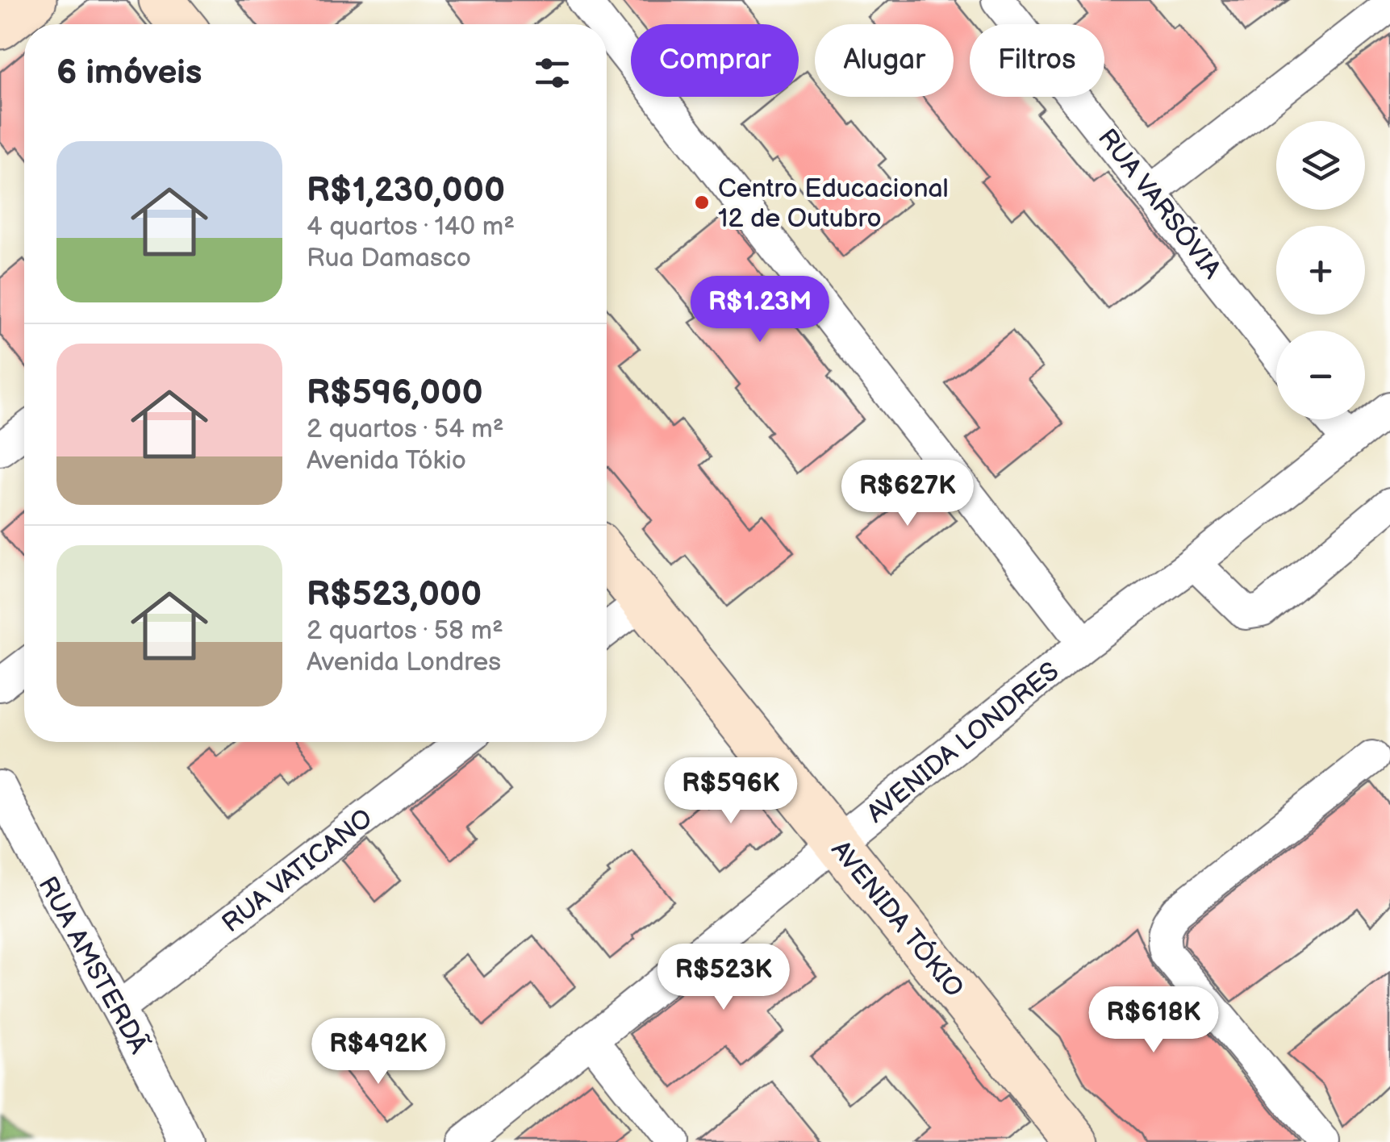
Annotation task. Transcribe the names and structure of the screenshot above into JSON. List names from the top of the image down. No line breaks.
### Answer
{"streets":{"street":["RUA VARSÓVIA","AVENIDA LONDRES","RUA VATICANO","AVENIDA TÓKIO","RUA AMSTERDÃ"]},"crossings":[["AVENIDA LONDRES","AVENIDA TÓKIO"],["RUA VATICANO","RUA AMSTERDÃ"]],"places":["Centro Educacional 12 de Outubro"],"page":{"chip":["Comprar","Alugar","Filtros"],"heading":"6 imóveis","map_buttons":["+","−"],"list":[{"name":"R$1,230,000","note":"4 quartos · 140 m² · Rua Damasco"},{"name":"R$596,000","note":"2 quartos · 54 m² · Avenida Tókio"},{"name":"R$523,000","note":"2 quartos · 58 m² · Avenida Londres"}],"price":["R$1.23M","R$627K","R$596K","R$523K","R$618K","R$492K"]}}
